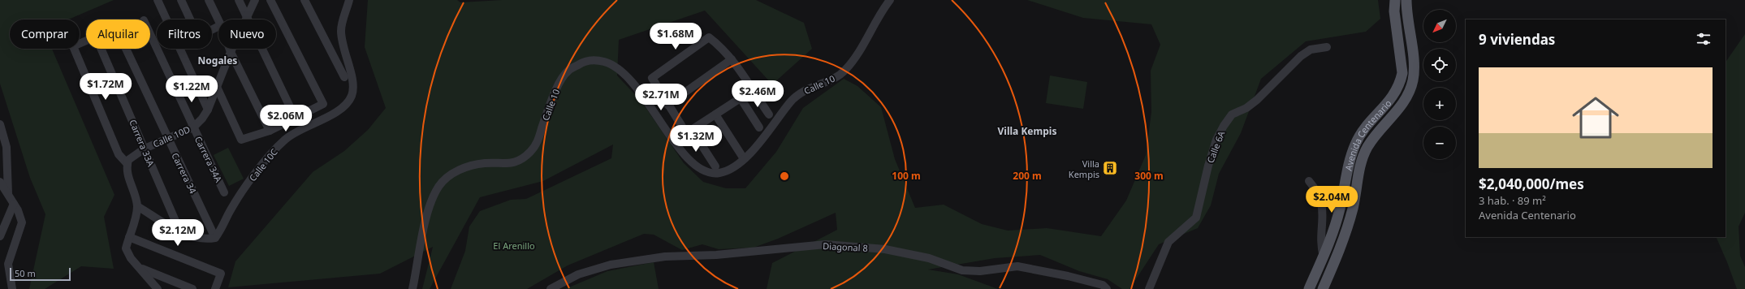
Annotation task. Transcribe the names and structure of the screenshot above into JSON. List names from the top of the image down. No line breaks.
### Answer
{"streets":{"main road":["Avenida Centenario"],"street":["Calle 10","Calle 10D","Carrera 33A","Calle 6A","Carrera 34A","Calle 10C","Carrera 34","Diagonal 8"]},"crossings":[["Calle 10D","Carrera 33A"],["Calle 10D","Carrera 34A"],["Calle 10D","Carrera 34"],["Calle 10C","Carrera 34"]],"districts":["Nogales","Villa Kempis"],"parks":["El Arenillo"],"places":{"building":["Villa Kempis"]},"scale_bar":"50 m","north":"bottom left","page":{"map_buttons":["+","−"],"chip":["Comprar","Alquilar","Filtros","Nuevo"],"heading":"9 viviendas","price":["$1.68M","$1.72M","$1.22M","$2.46M","$2.71M","$2.06M","$1.32M","$2.04M","$2.12M"],"list":[{"name":"$2,040,000/mes","note":"3 hab. · 89 m² · Avenida Centenario"}],"scale":"50 m"},"rings":["100 m","200 m","300 m"]}
